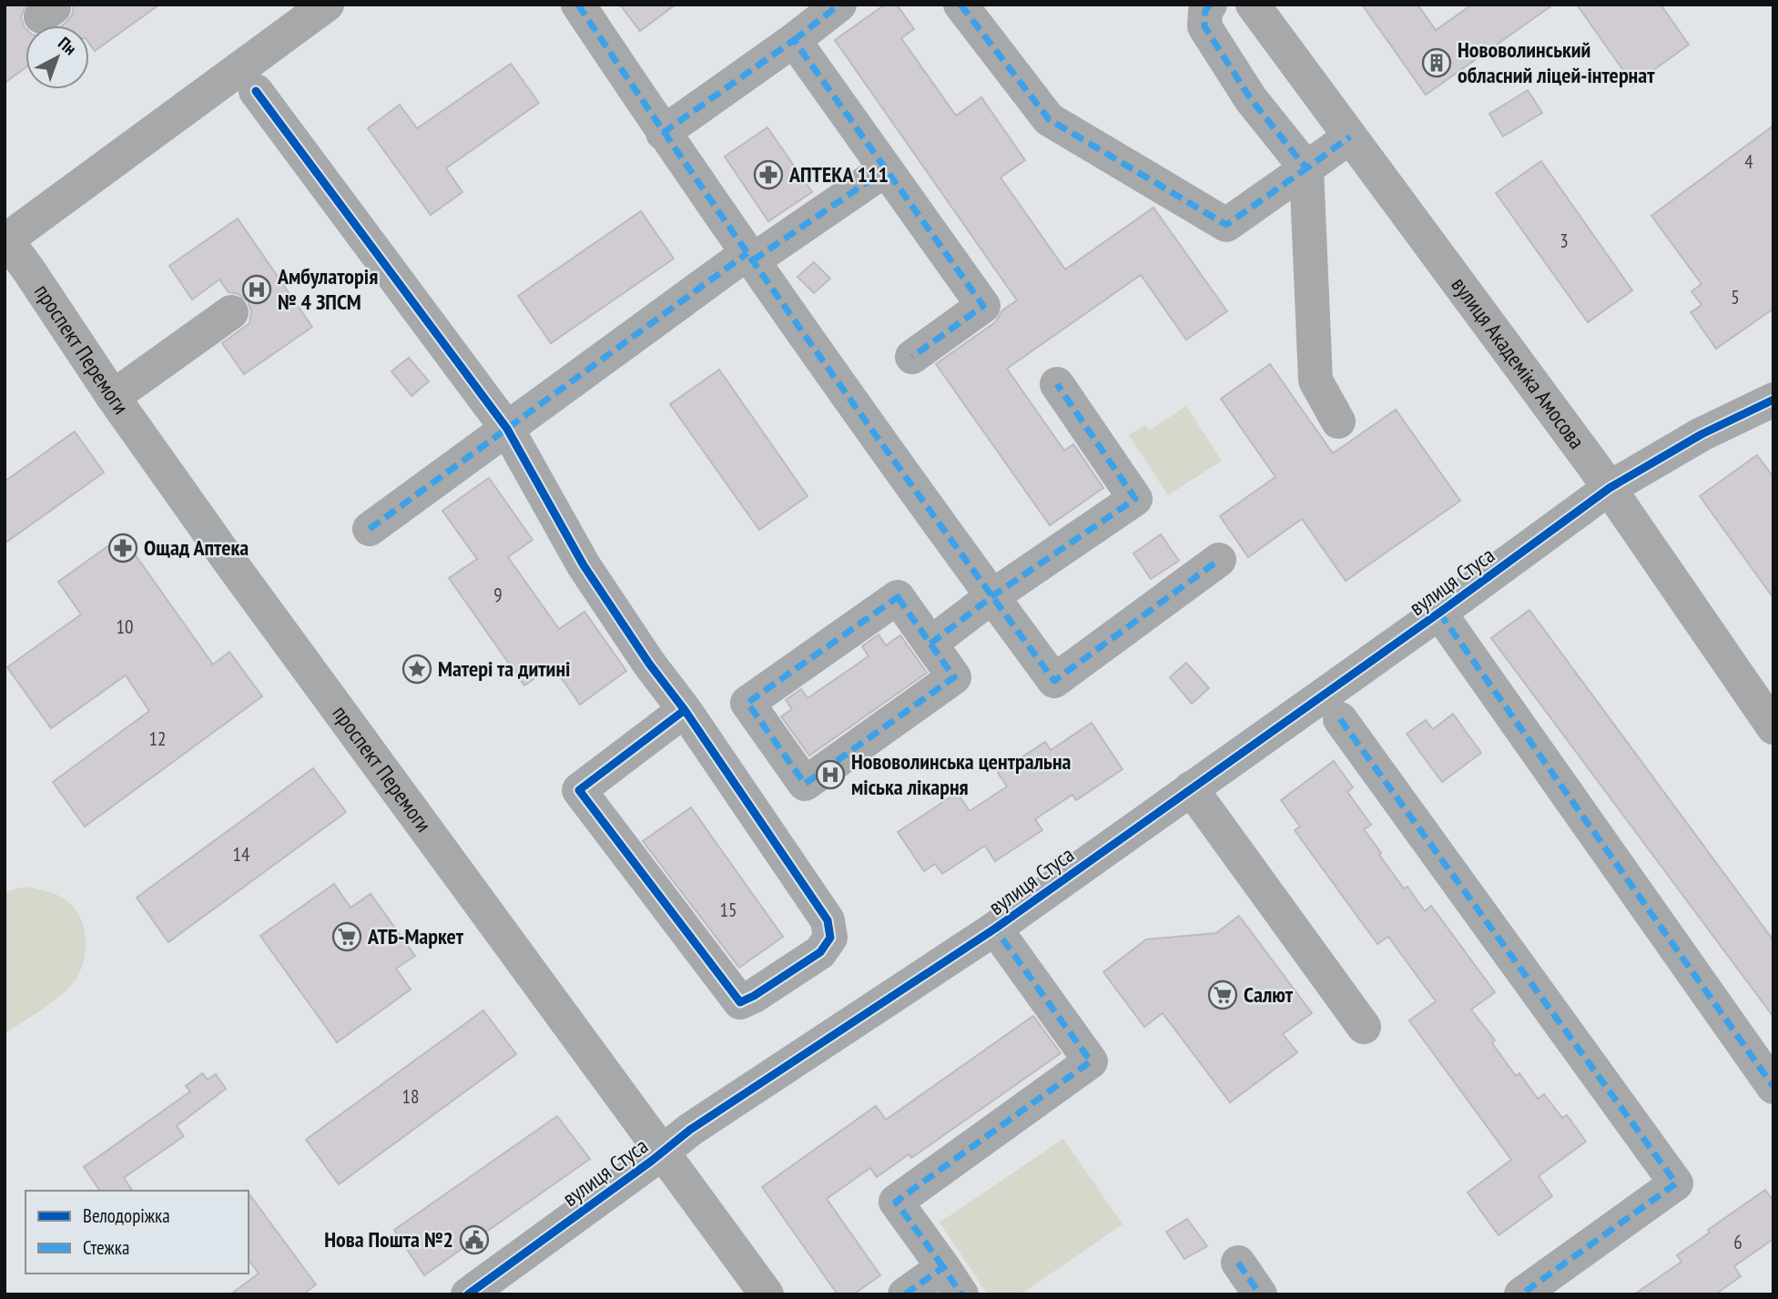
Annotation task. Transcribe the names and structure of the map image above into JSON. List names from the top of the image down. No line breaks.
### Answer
{"streets":{"street":["проспект Перемоги","вулиця Академіка Амосова","вулиця Стуса"]},"crossings":[["проспект Перемоги","вулиця Стуса"],["вулиця Академіка Амосова","вулиця Стуса"]],"places":{"building":["Нововолинський обласний ліцей-інтернат"],"pharmacy":["АПТЕКА 111","Ощад Аптека"],"hospital":["Амбулаторія № 4 ЗПСМ","Нововолинська центральна міська лікарня"],"place":["Матері та дитині"],"supermarket":["АТБ-Маркет","Салют"],"public building":["Нова Пошта №2"]},"house_numbers":["4","3","5","9","10","12","14","15","18","6"],"legend":["Велодоріжка","Стежка"],"north":"top right"}
